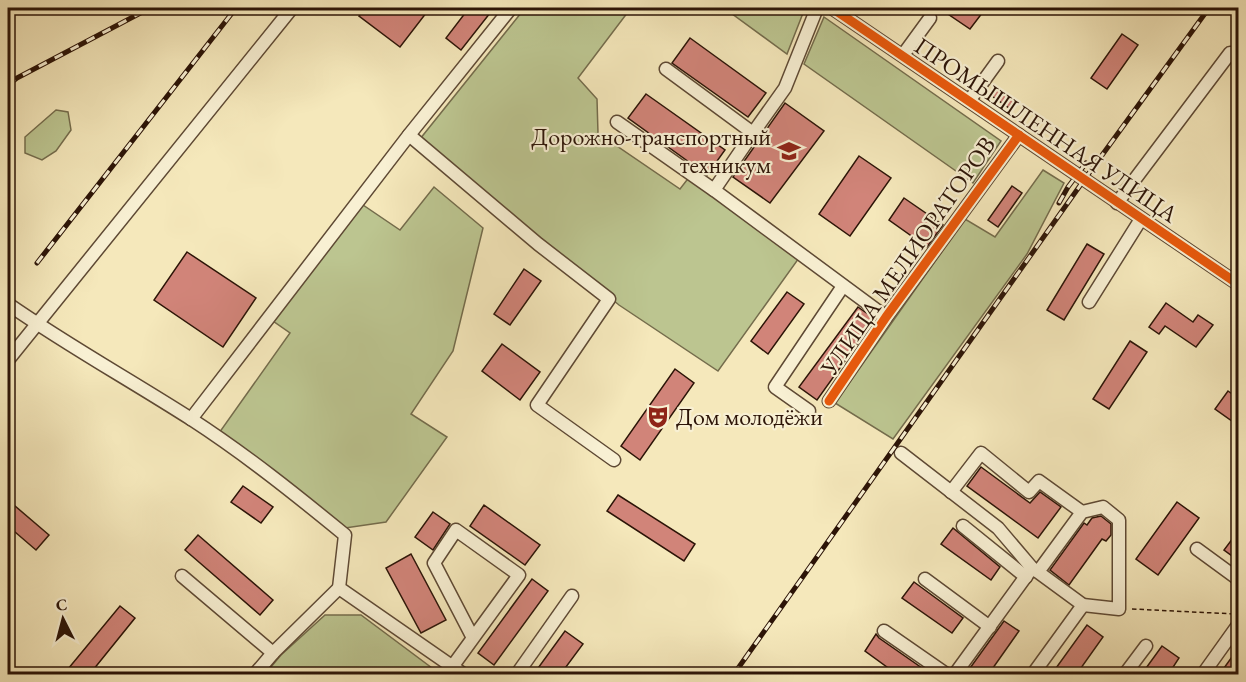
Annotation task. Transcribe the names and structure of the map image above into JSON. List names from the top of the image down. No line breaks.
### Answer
{"streets":{"street":["ПРОМЫШЛЕННАЯ УЛИЦА","УЛИЦА МЕЛИОРАТОРОВ"]},"crossings":[["ПРОМЫШЛЕННАЯ УЛИЦА","УЛИЦА МЕЛИОРАТОРОВ"]],"places":{"school or university":["Дорожно-транспортный техникум"],"theatre":["Дом молодёжи"]},"north":"top"}
